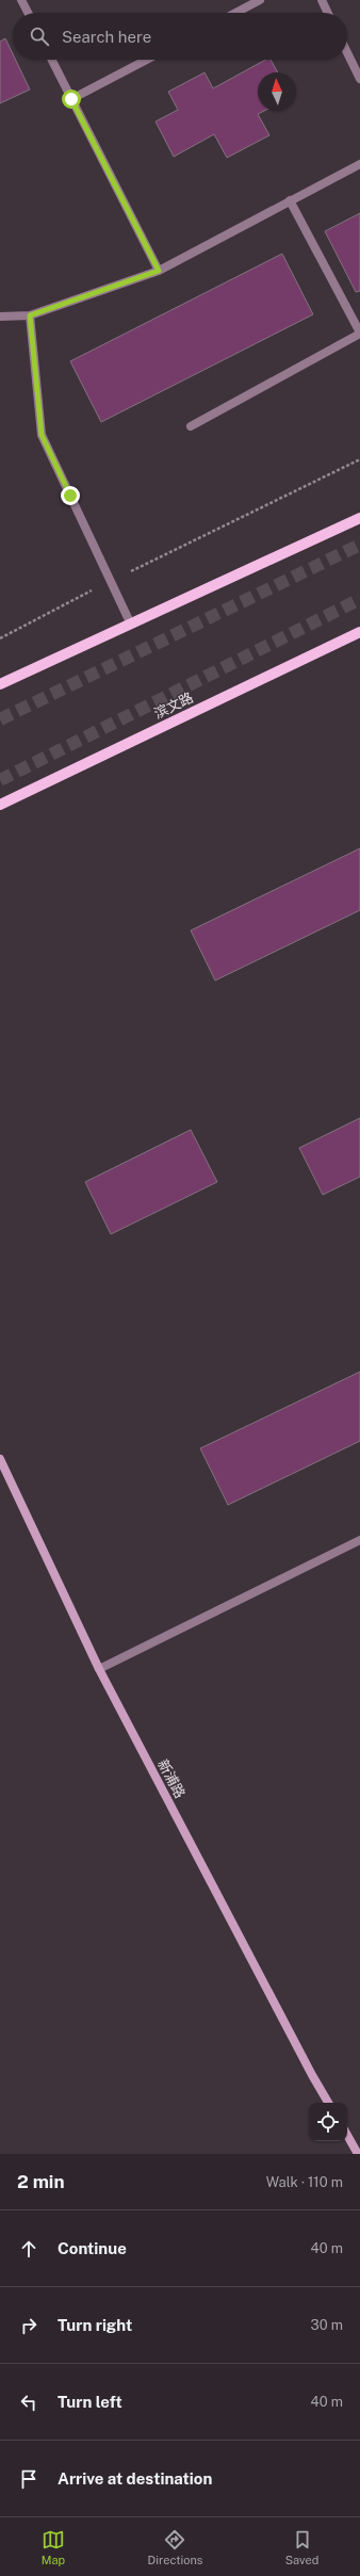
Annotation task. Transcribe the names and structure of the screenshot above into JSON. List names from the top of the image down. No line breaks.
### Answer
{"streets":{"main road":["滨文路"],"street":["新浦路"]},"north":"top","page":{"search":"Search here","heading":["2 min","Walk · 110 m"],"list":[["Continue","40 m"],["Turn right","30 m"],["Turn left","40 m"],"Arrive at destination"],"nav":["Map","Directions","Saved"]}}
